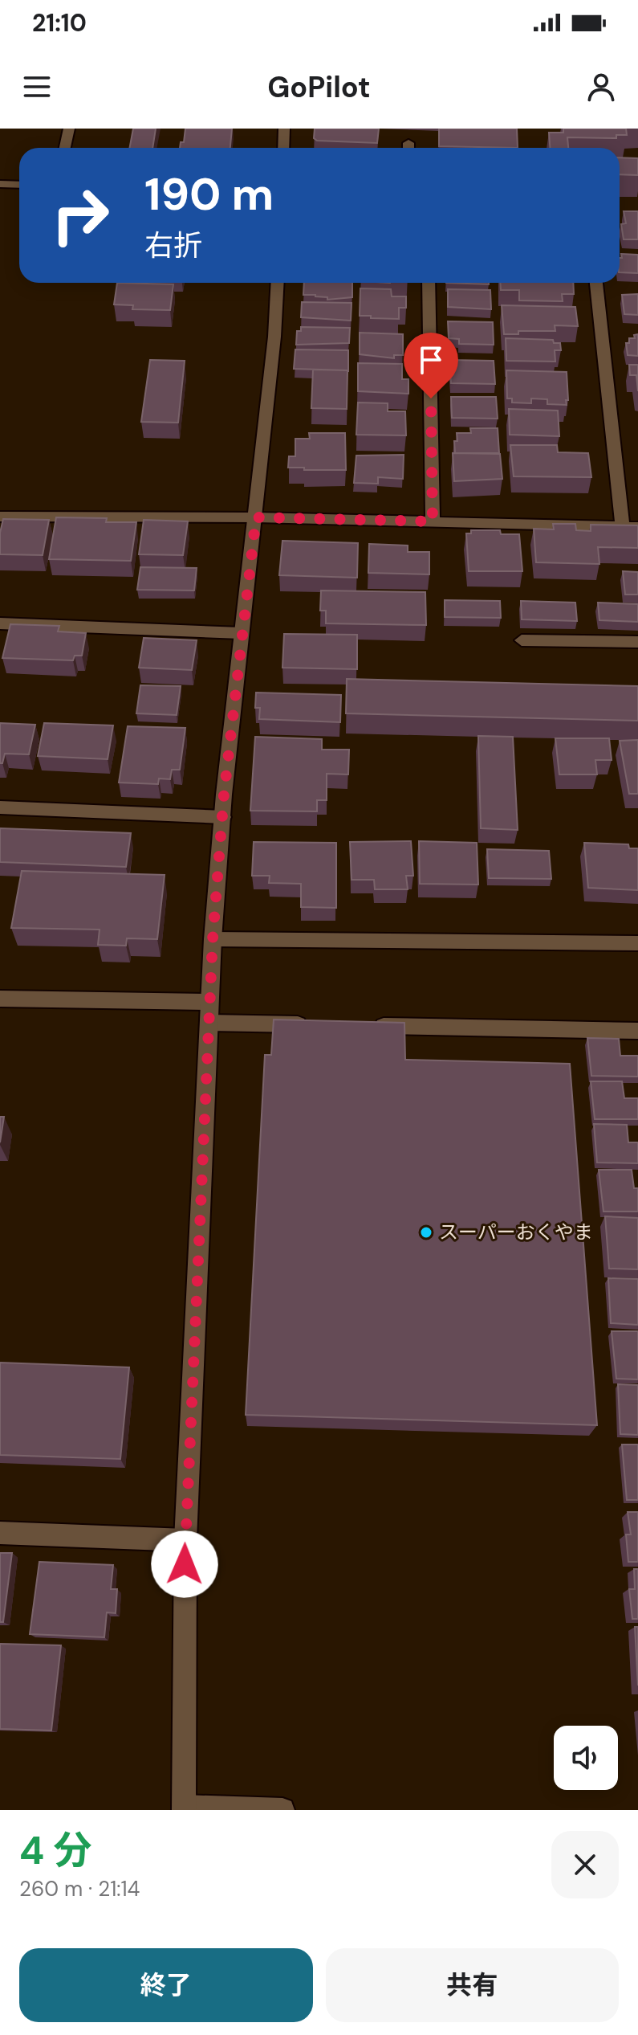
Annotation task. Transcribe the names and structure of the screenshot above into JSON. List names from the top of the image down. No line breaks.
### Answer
{"places":["スーパーおくやま"],"page":{"status":"21:10","header":"GoPilot","turn":["190 m","右折"],"heading":["4 分","260 m · 21:14"],"buttons":["終了","共有"]}}
